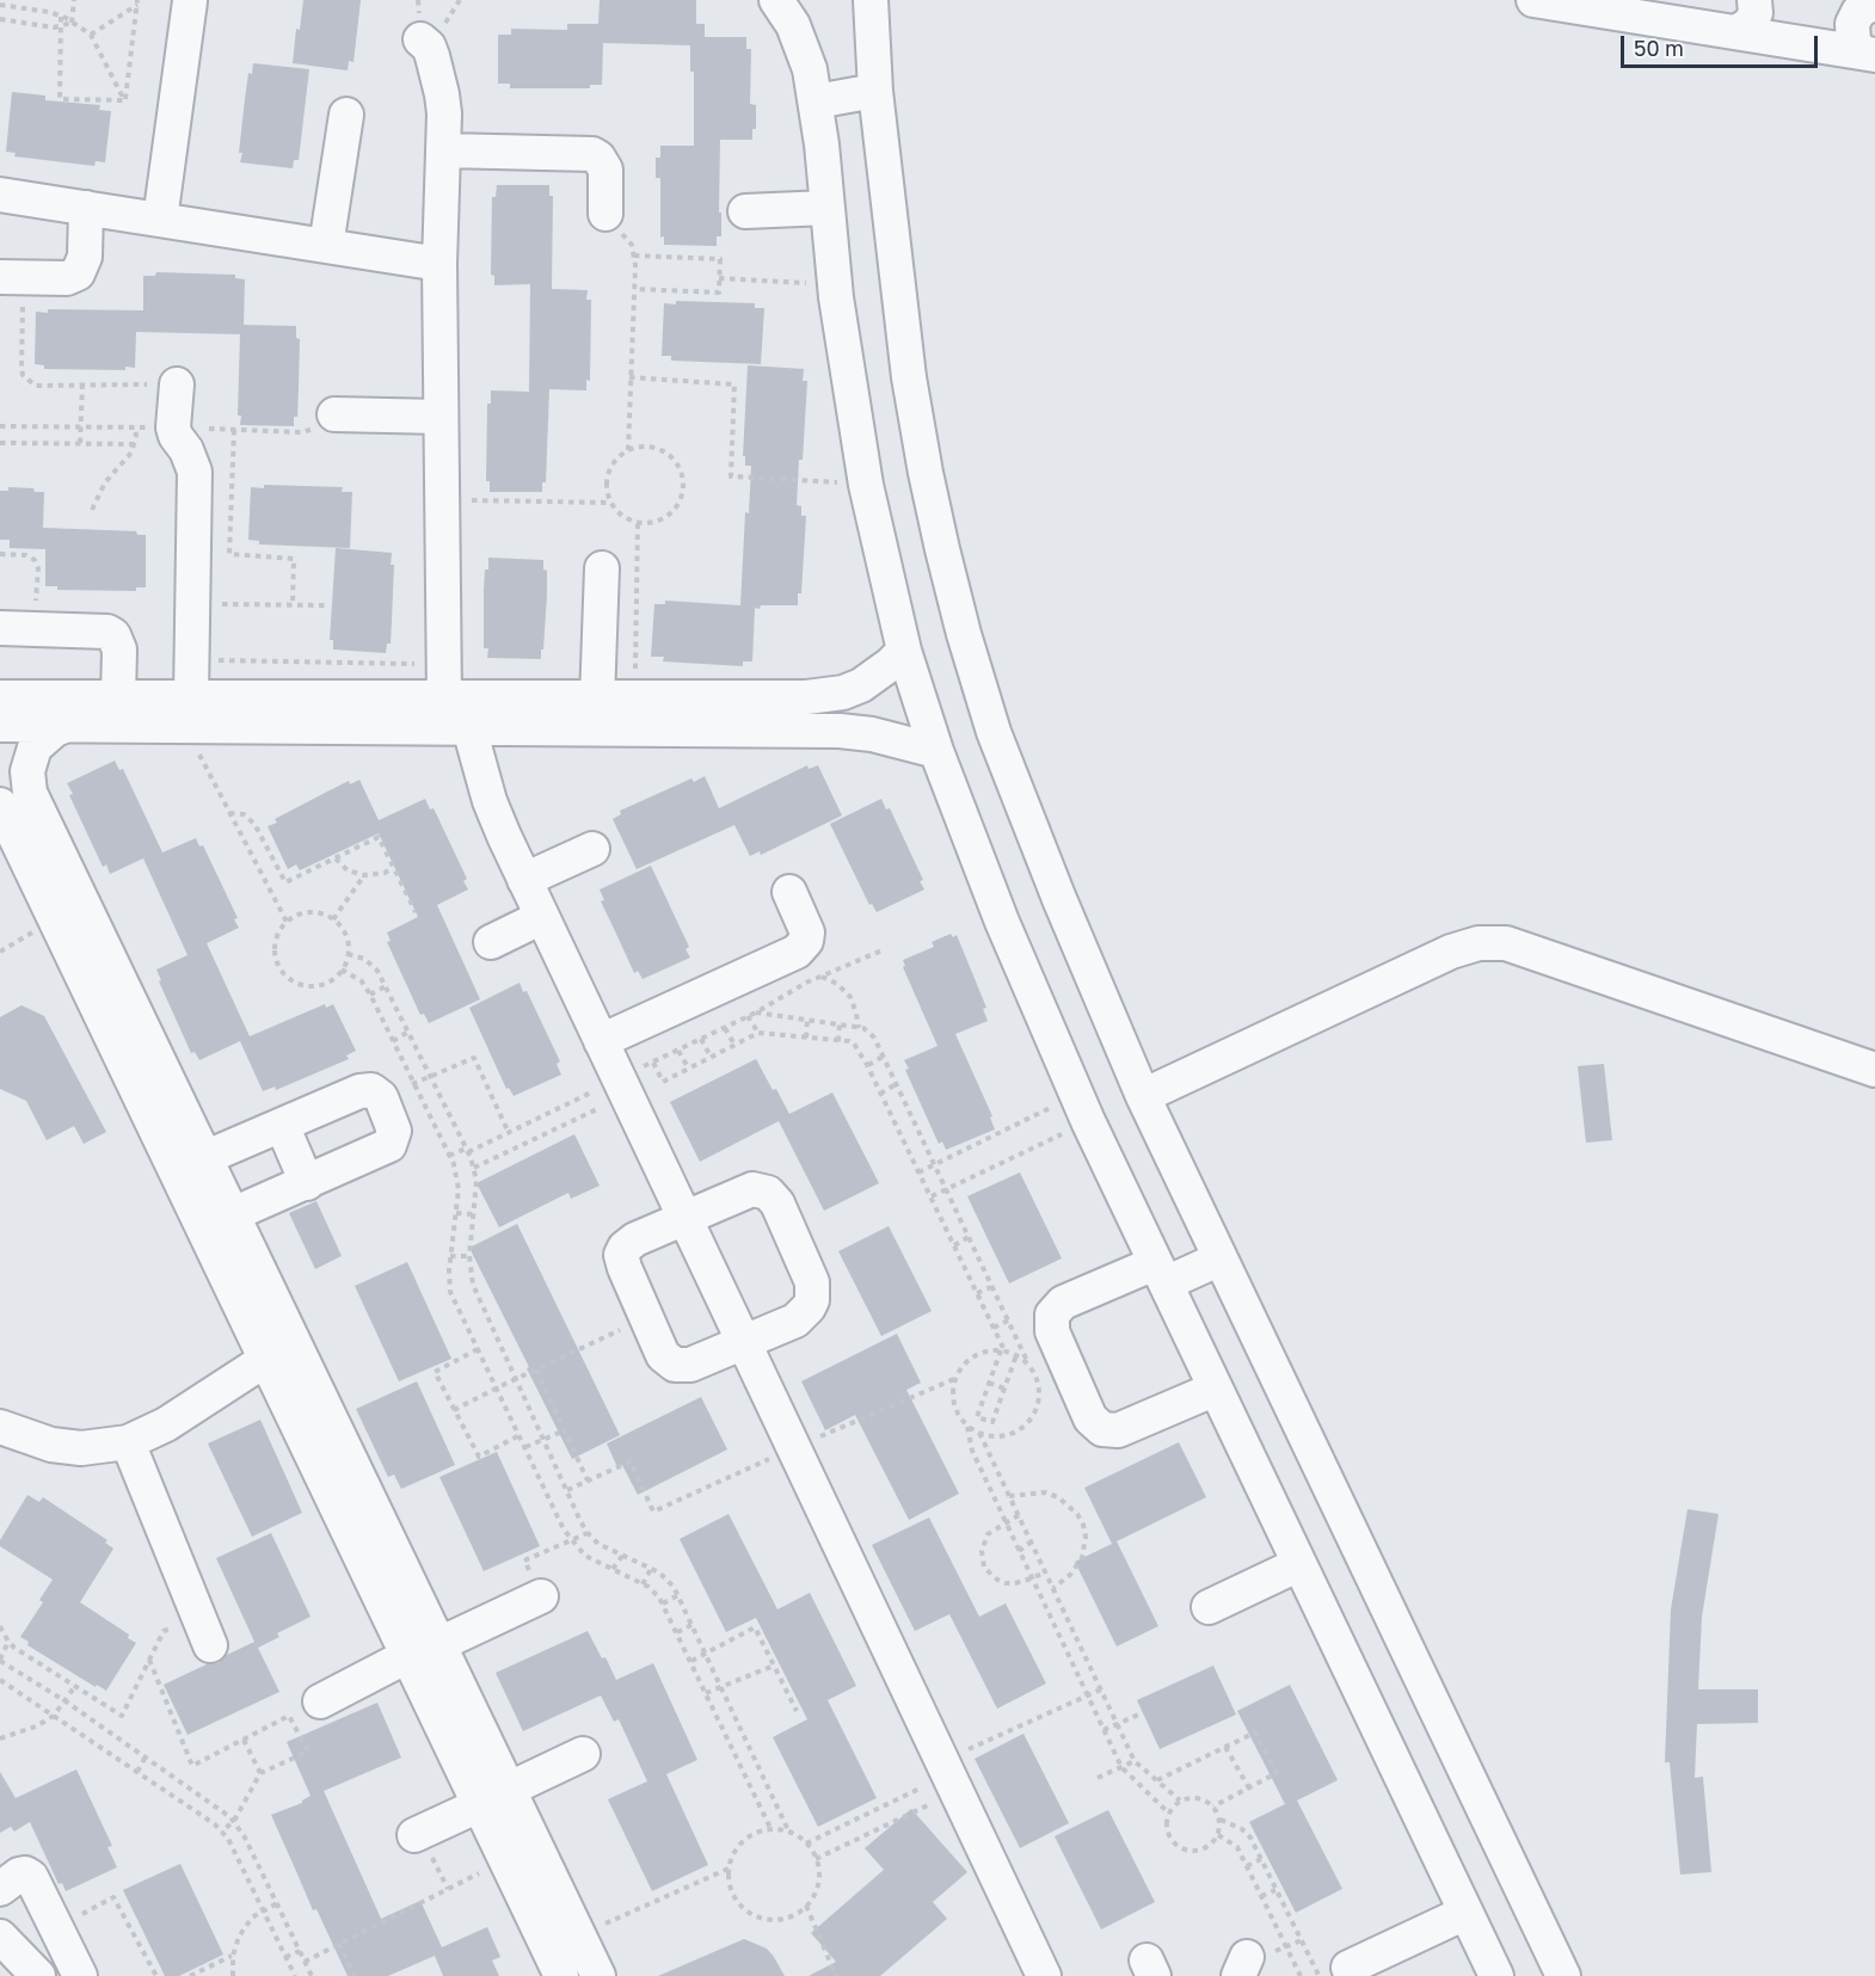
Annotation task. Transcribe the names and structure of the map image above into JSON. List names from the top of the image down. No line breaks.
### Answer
{"scale_bar":"50 m"}
